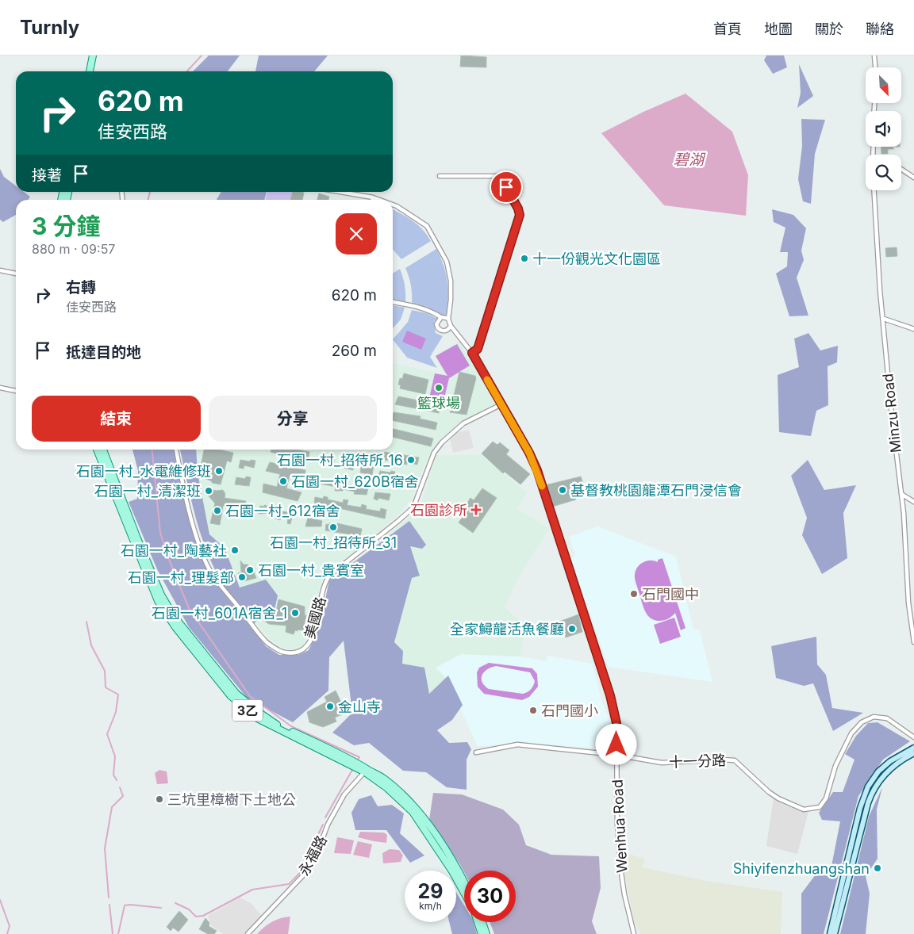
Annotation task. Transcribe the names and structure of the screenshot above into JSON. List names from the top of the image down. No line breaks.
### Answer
{"streets":{"main road":["3乙"],"street":["Minzu Road","美國路","十一分路","Wenhua Road","永福路"]},"crossings":[["美國路","Wenhua Road"],["3乙","永福路"],["十一分路","Wenhua Road"]],"water":["碧湖"],"places":{"other":["十一份觀光文化園區","籃球場","石園一村_招待所_16","石園一村_水電維修班","石園一村_620B宿舍","基督教桃園龍潭石門浸信會","石園一村_清潔班","石園一村_612宿舍","石園一村_招待所_31","石園一村_陶藝社","石園一村_貴賓室","石園一村_理髮部","石門國中","石園一村_601A宿舍_1","全家鱘龍活魚餐廳","金山寺","石門國小","三坑里樟樹下土地公","Shiyifenzhuangshan"],"health":["石園診所"]},"north":"bottom right","page":{"header":"Turnly","nav":["首頁","地圖","關於","聯絡"],"turn":["620 m","佳安西路"],"then":"接著","heading":["3 分鐘","880 m · 09:57"],"list":[{"name":"右轉","note":"佳安西路","value":"620 m"},{"name":"抵達目的地","value":"260 m"}],"buttons":["結束","分享"],"speed":"29 km/h","limit":"30"}}
